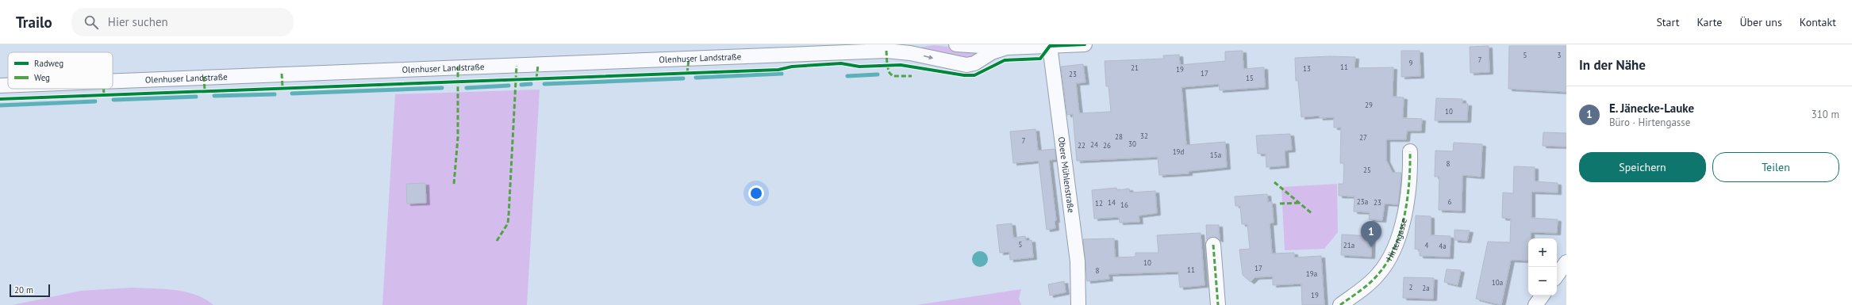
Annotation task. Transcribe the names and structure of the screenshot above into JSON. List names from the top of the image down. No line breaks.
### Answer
{"streets":{"street":["Olenhuser Landstraße","Obere Mühlenstraße","Hirtengasse"]},"crossings":[["Olenhuser Landstraße","Obere Mühlenstraße"]],"house_numbers":["5","3","7","9","11","21","13","19","17","23","15","29","10","32","28","27","7","30","24","22","26","19d","15a","8","25","23a","6","14","23","12","16","5","21a","4","4a","10","17","11","8","19a","10a","2","2a","19"],"legend":["Radweg","Weg"],"scale_bar":"20 m","page":{"header":"Trailo","search":"Hier suchen","nav":["Start","Karte","Über uns","Kontakt"],"heading":"In der Nähe","list":[{"mark":"1","name":"E. Jänecke-Lauke","note":"Büro · Hirtengasse","value":"310 m"}],"buttons":["Speichern","Teilen"],"pins":"1","map_buttons":["+","−"],"scale":"20 m"}}
